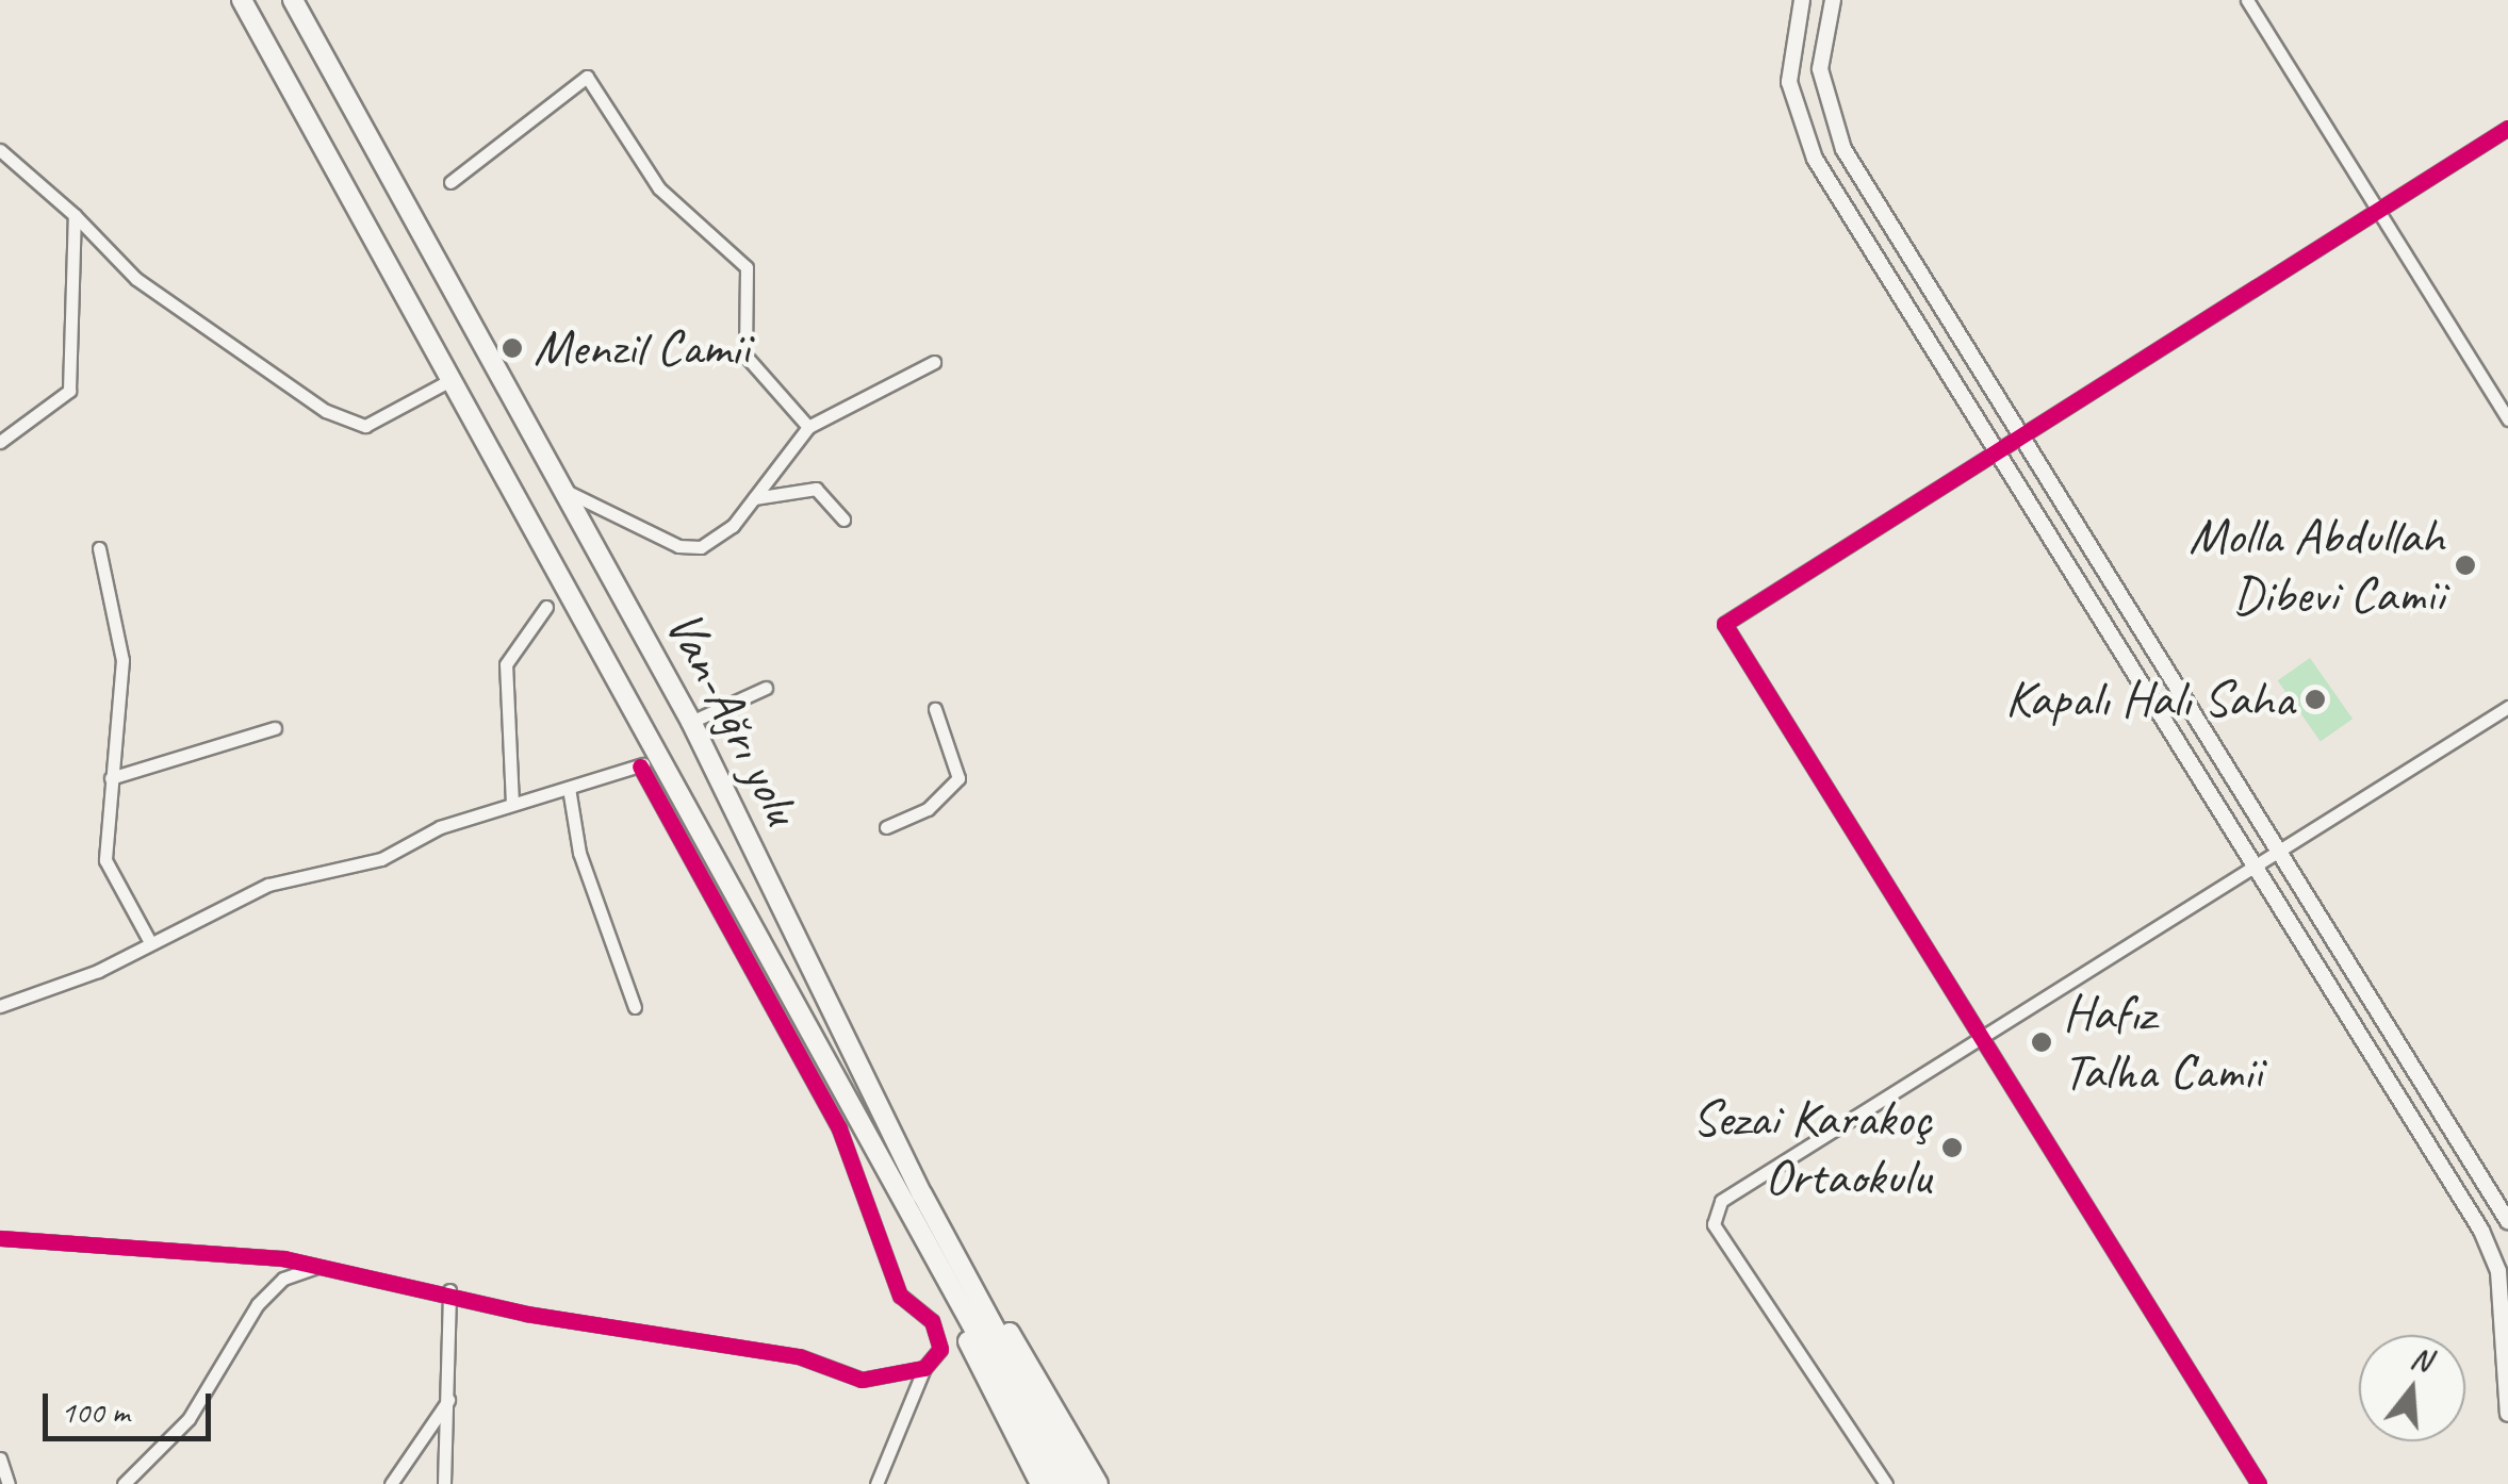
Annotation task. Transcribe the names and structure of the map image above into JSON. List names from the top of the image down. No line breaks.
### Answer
{"streets":{"highway":["Van-Ağrı yolu"]},"places":["Menzil Camii","Molla Abdullah Dibevi Camii","Kapalı Halı Saha","Hafız Talha Camii","Sezai Karakoç Ortaokulu"],"scale_bar":"100 m","north":"top"}
